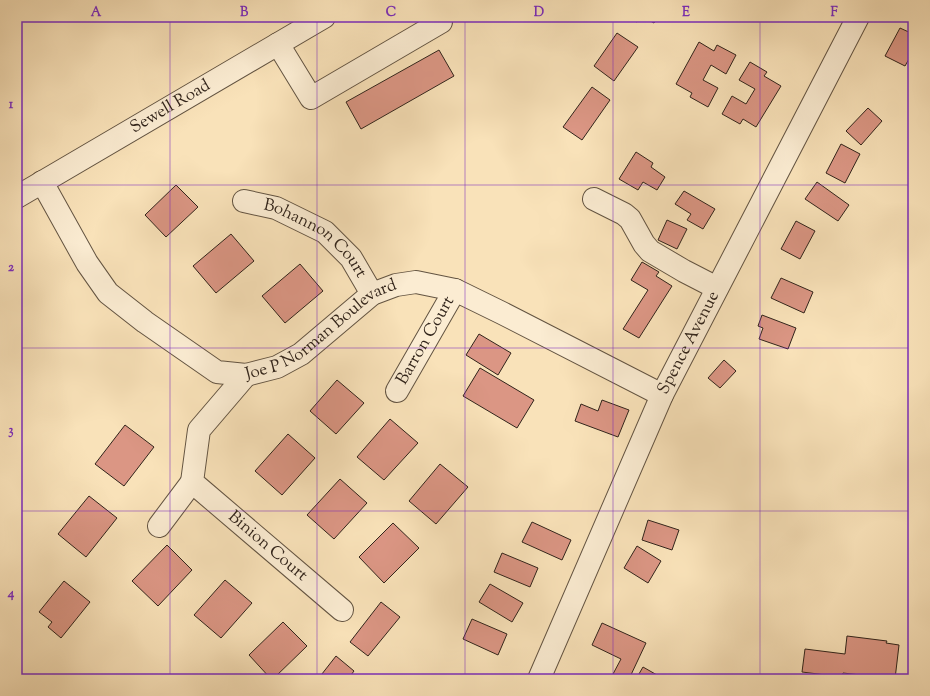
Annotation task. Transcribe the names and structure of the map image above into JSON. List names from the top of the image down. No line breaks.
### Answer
{"streets":{"street":["Sewell Road","Bohannon Court","Joe P Norman Boulevard","Barron Court","Spence Avenue","Binion Court"]},"crossings":[["Sewell Road","Joe P Norman Boulevard"],["Bohannon Court","Joe P Norman Boulevard"],["Joe P Norman Boulevard","Barron Court"],["Joe P Norman Boulevard","Spence Avenue"]],"grid":{"columns":["A","B","C","D","E","F"],"rows":["1","2","3","4"]}}
